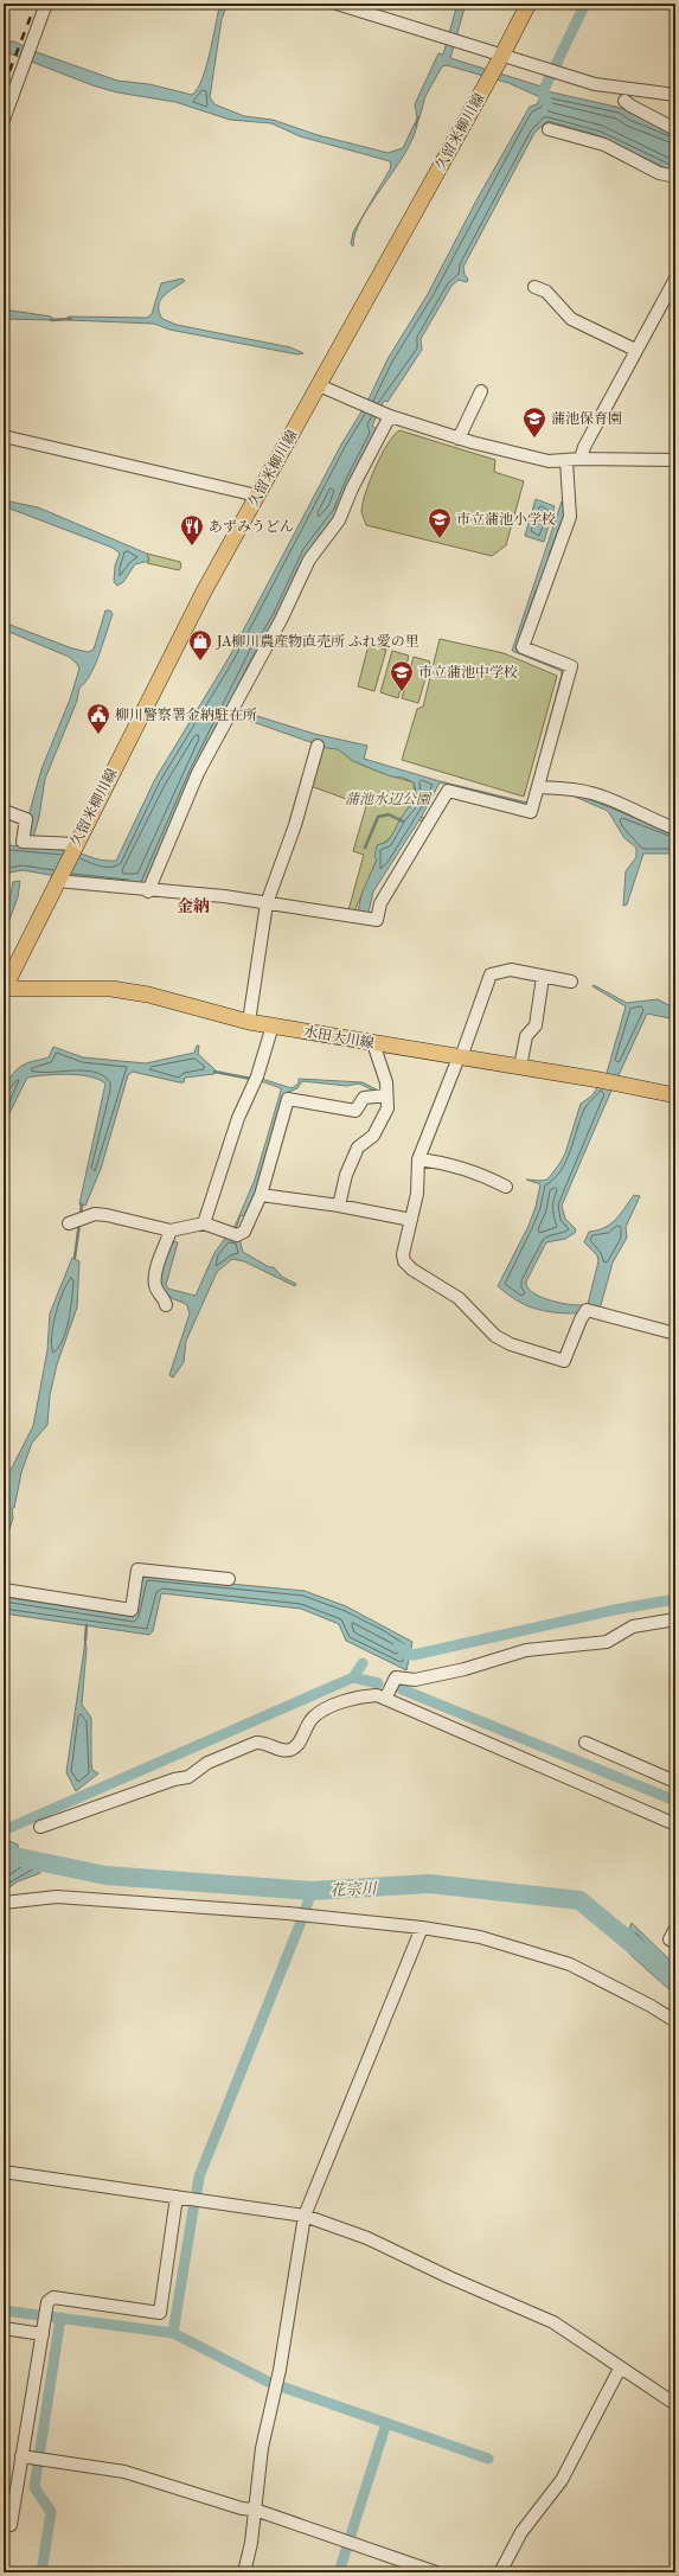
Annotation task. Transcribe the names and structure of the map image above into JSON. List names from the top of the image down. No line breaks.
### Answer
{"streets":{"main road":["久留米柳川線","水田大川線"]},"crossings":[["久留米柳川線","水田大川線"]],"districts":["金納"],"water":["花宗川"],"parks":["蒲池水辺公園"],"places":{"school or university":["蒲池保育園","市立蒲池小学校","市立蒲池中学校"],"restaurant":["あずみうどん"],"shop":["JA柳川農産物直売所 ふれ愛の里"],"public building":["柳川警察署金納駐在所"]}}
